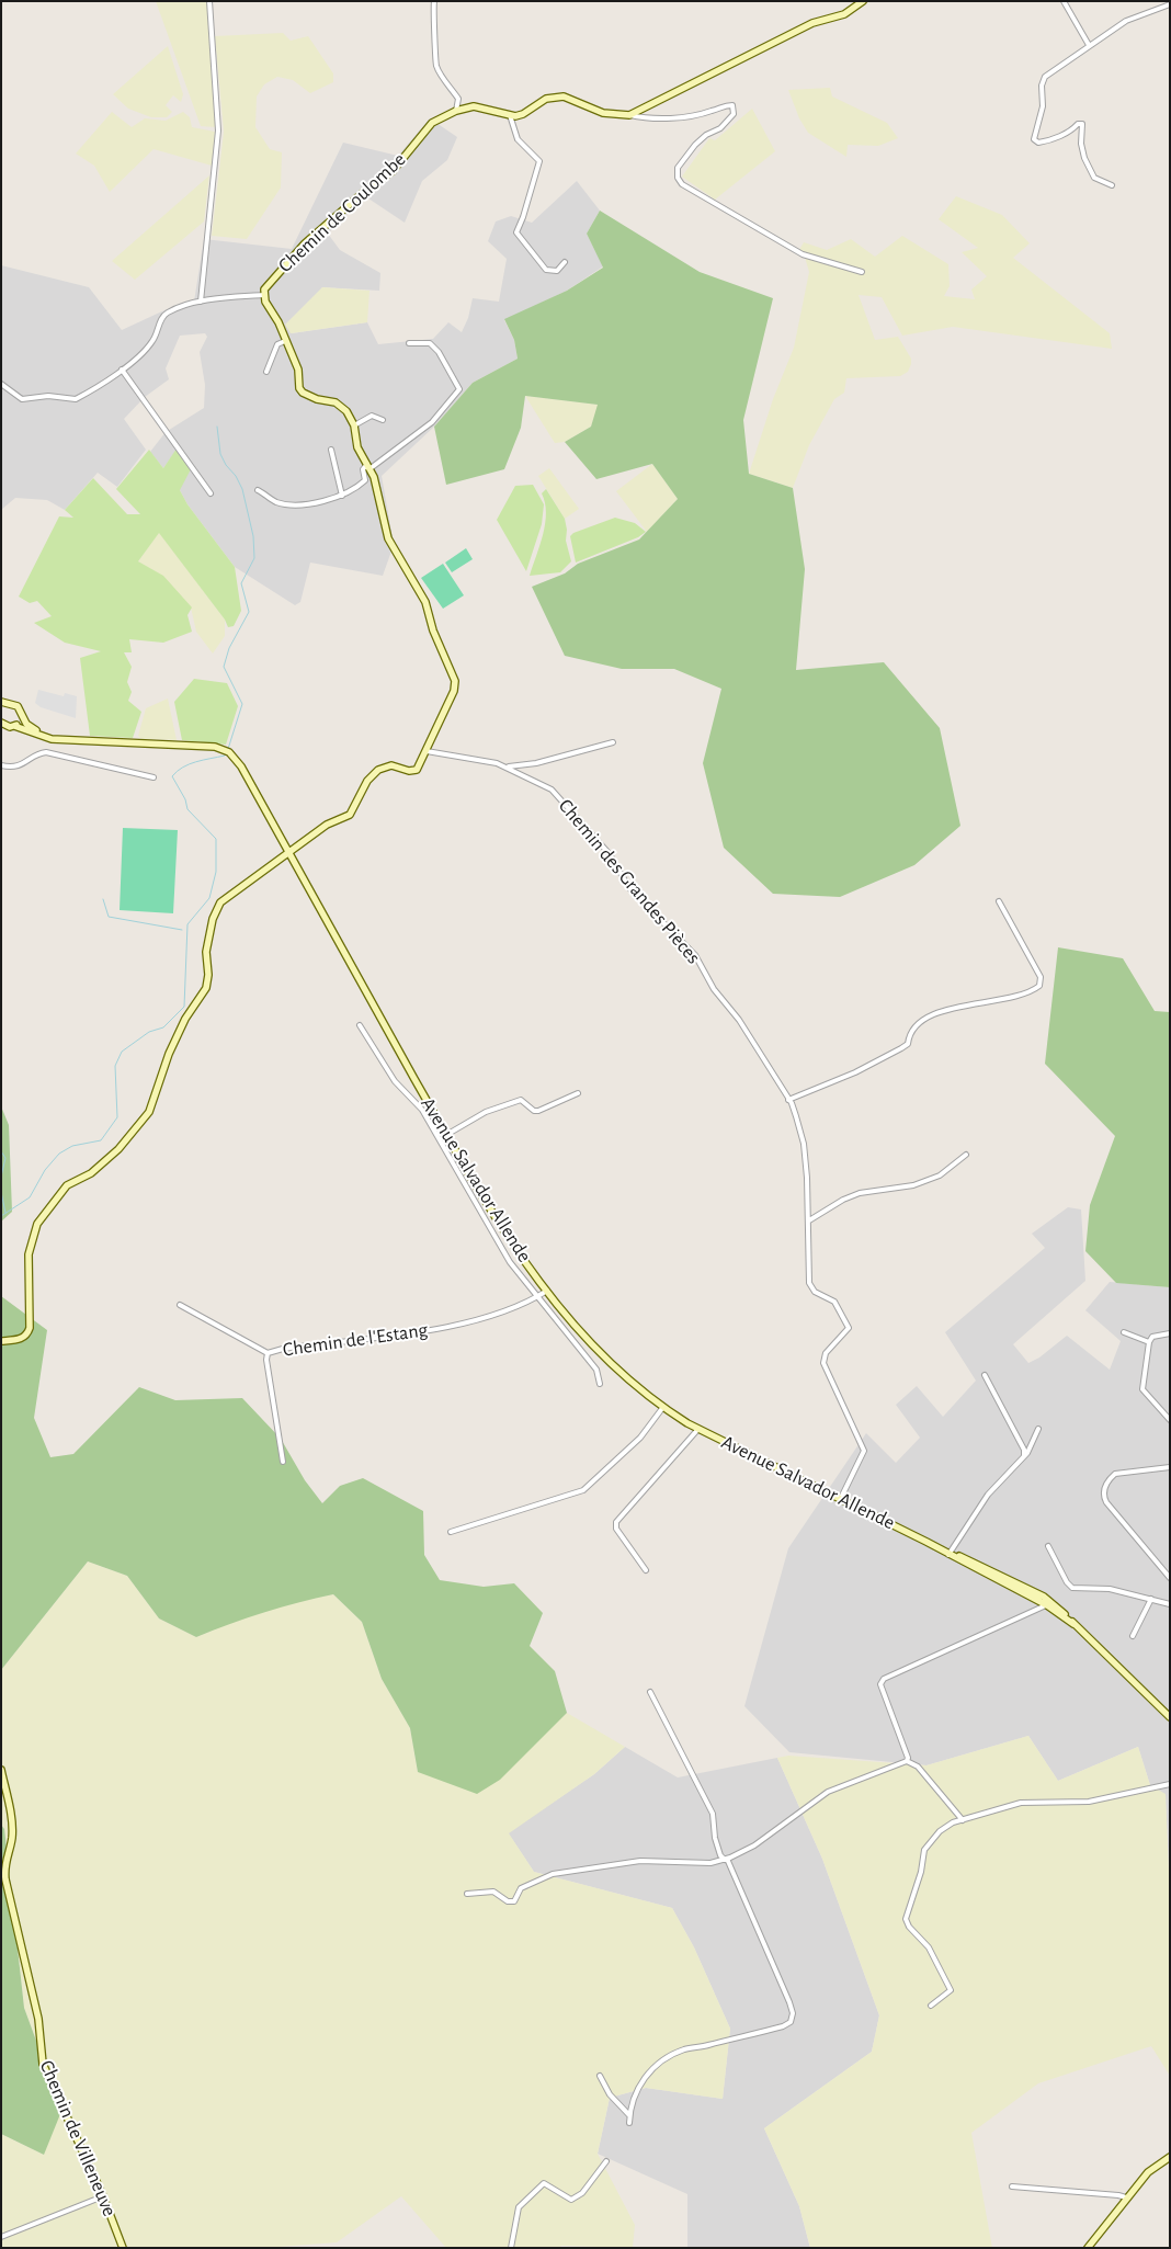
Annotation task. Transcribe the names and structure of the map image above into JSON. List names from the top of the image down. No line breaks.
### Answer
{"streets":{"street":["Chemin de Coulombe","Chemin des Grandes Pièces","Avenue Salvador Allende","Chemin de l'Estang","Chemin de Villeneuve"]},"crossings":[["Chemin des Grandes Pièces","Avenue Salvador Allende"],["Avenue Salvador Allende","Chemin de l'Estang"]]}
